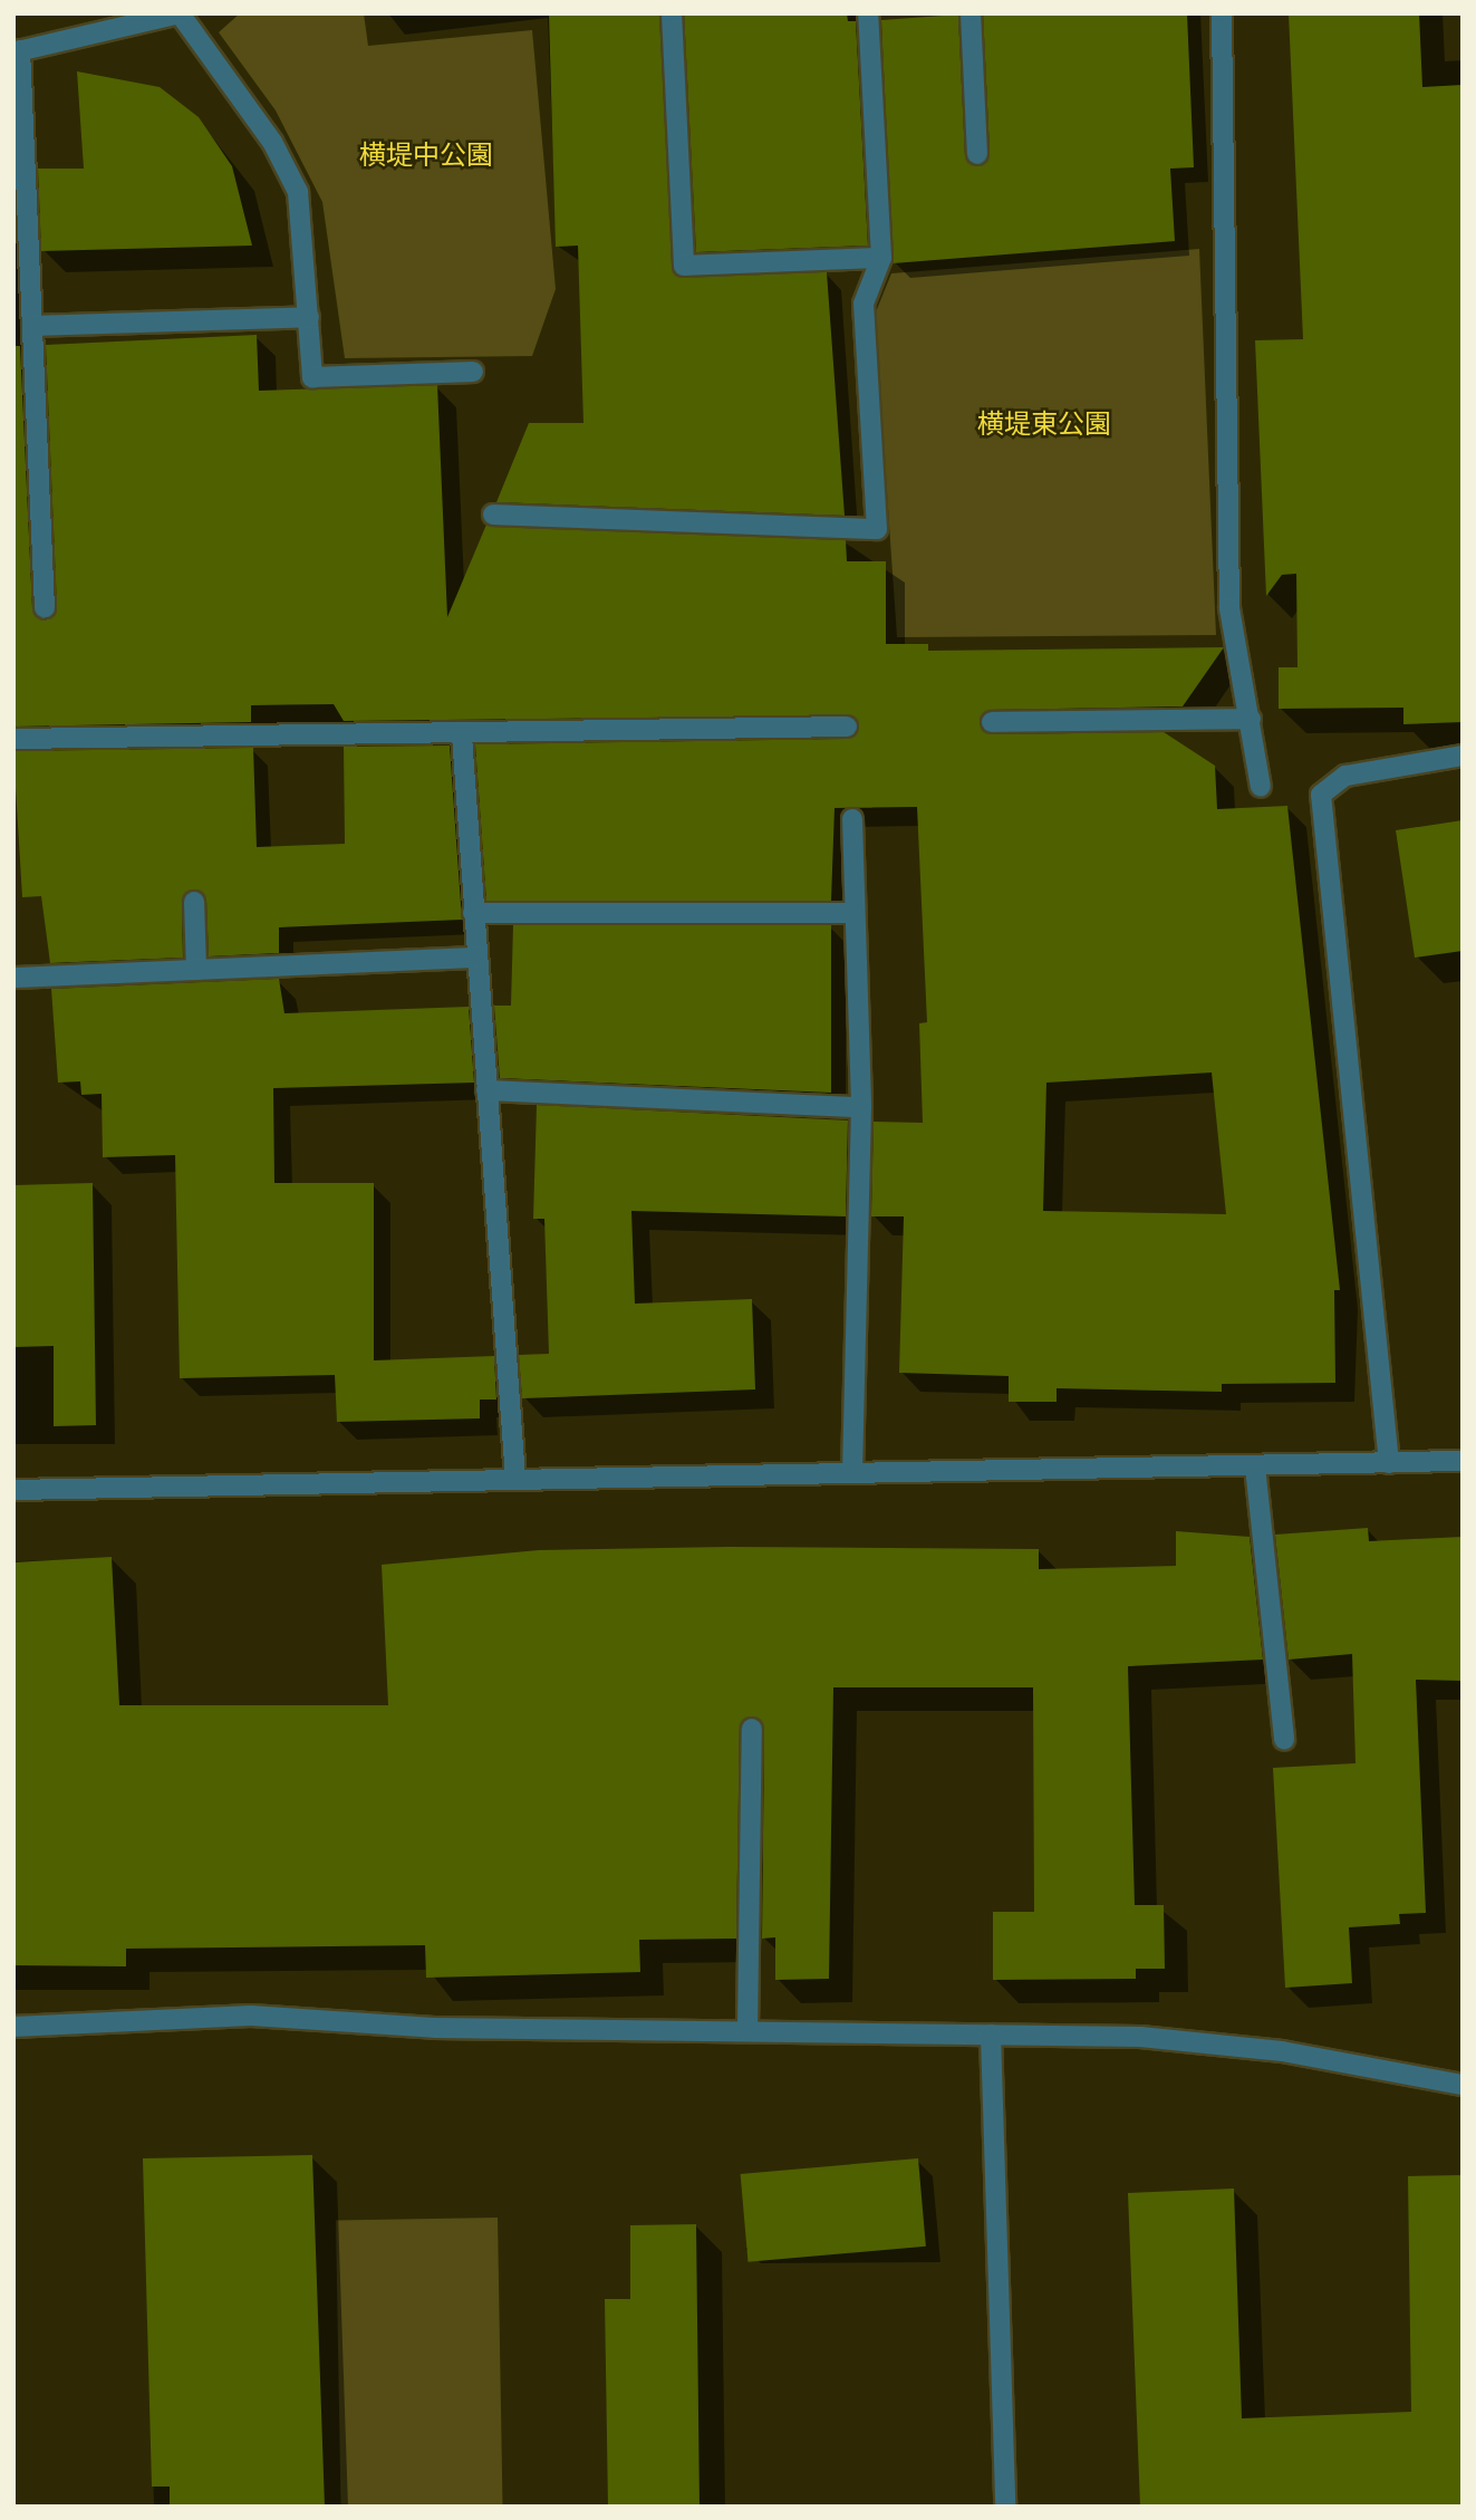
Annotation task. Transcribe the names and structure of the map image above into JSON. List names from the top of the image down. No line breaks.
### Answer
{"parks":["横堤中公園","横堤東公園"]}
